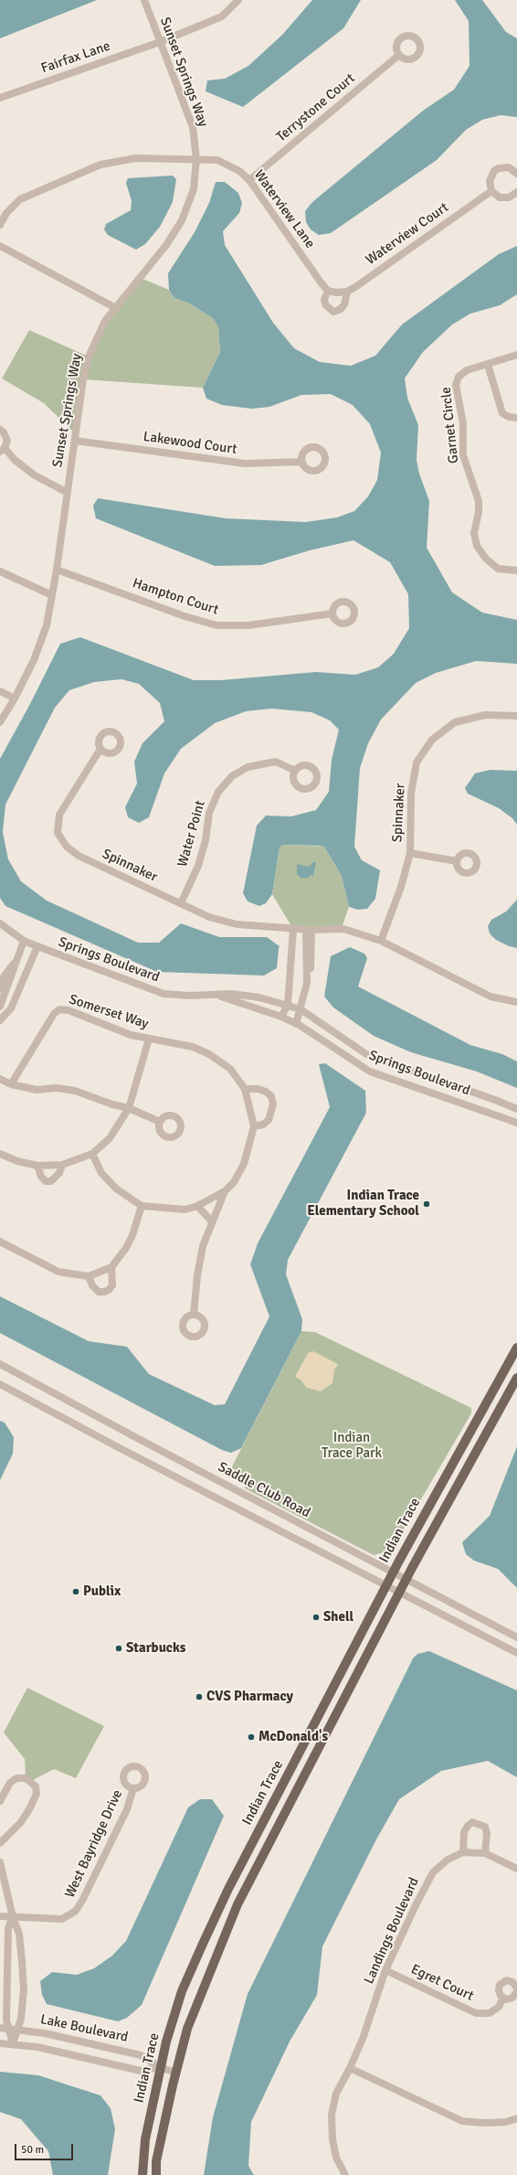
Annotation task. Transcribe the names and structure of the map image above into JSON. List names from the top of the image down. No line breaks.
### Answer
{"streets":{"main road":["Indian Trace"],"street":["Fairfax Lane","Sunset Springs Way","Terrystone Court","Waterview Lane","Waterview Court","Garnet Circle","Lakewood Court","Hampton Court","Spinnaker","Water Point","Springs Boulevard","Somerset Way","Saddle Club Road","West Bayridge Drive","Landings Boulevard","Egret Court","Lake Boulevard"]},"crossings":[["Fairfax Lane","Sunset Springs Way"],["Sunset Springs Way","Waterview Lane"],["Sunset Springs Way","Lakewood Court"],["Sunset Springs Way","Hampton Court"],["Terrystone Court","Waterview Lane"],["Spinnaker","Water Point"],["Saddle Club Road","Indian Trace"],["Indian Trace","Lake Boulevard"],["Landings Boulevard","Egret Court"]],"parks":["Indian Trace Park"],"places":["Indian Trace Elementary School","Publix","Shell","Starbucks","CVS Pharmacy","McDonald's"],"scale_bar":"50 m"}
